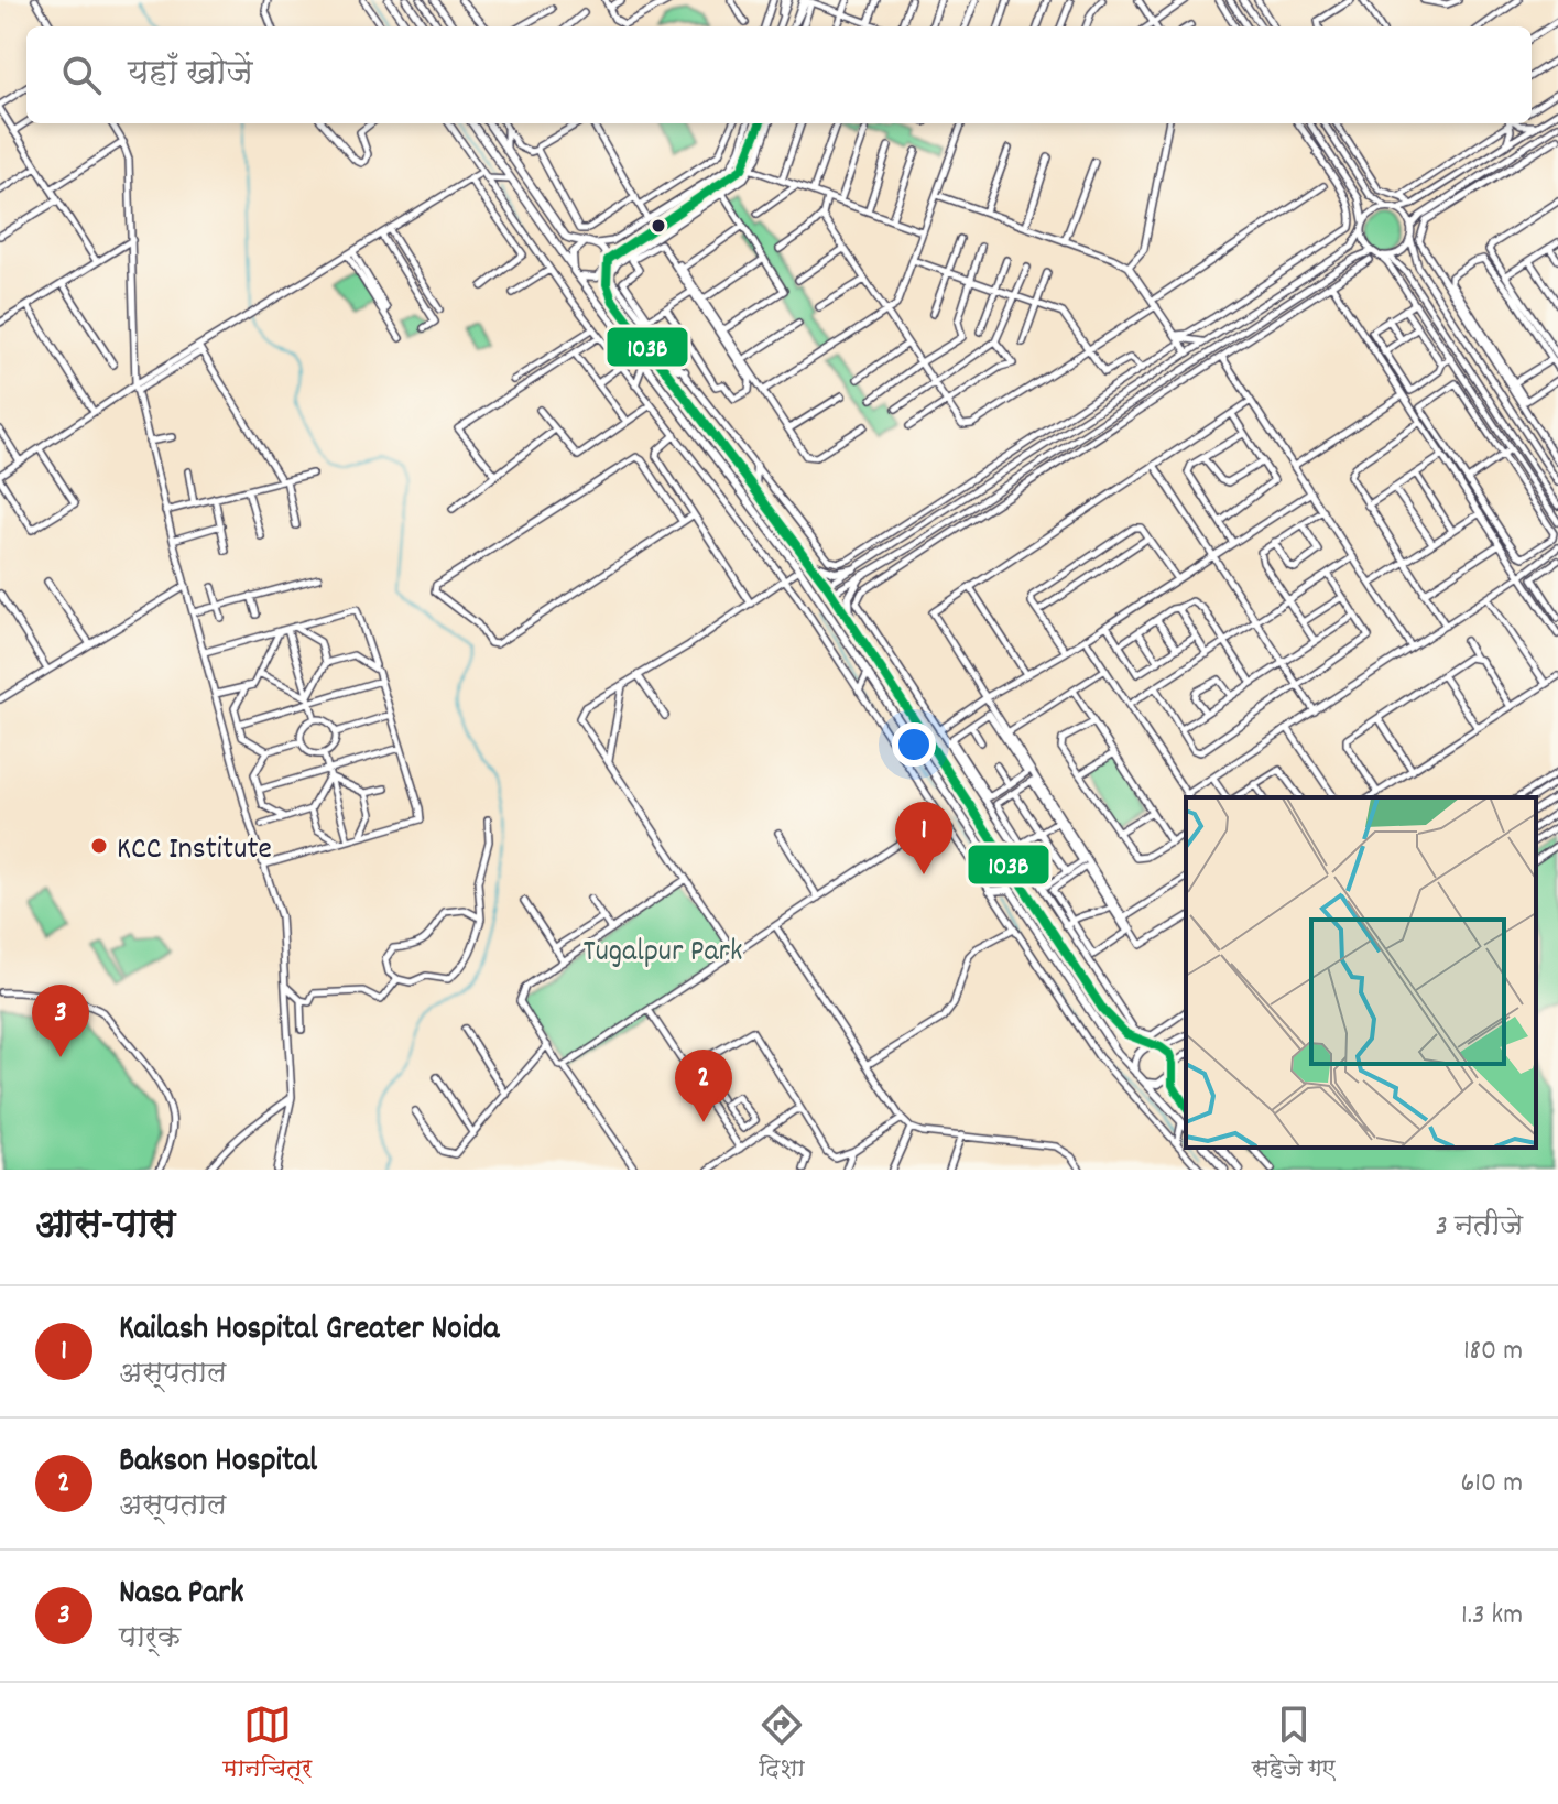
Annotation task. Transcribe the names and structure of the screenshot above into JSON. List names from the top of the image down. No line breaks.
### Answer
{"parks":["Tugalpur Park"],"places":["KCC Institute"],"lines":["transit line 103B"],"page":{"search":"यहाँ खोजें","pins":["1","3","2"],"heading":["आस-पास","3 नतीजे"],"list":[{"mark":"1","name":"Kailash Hospital Greater Noida","note":"अस्पताल","value":"180 m"},{"mark":"2","name":"Bakson Hospital","note":"अस्पताल","value":"610 m"},{"mark":"3","name":"Nasa Park","note":"पार्क","value":"1.3 km"}],"nav":["मानचित्र","दिशा","सहेजे गए"]}}
